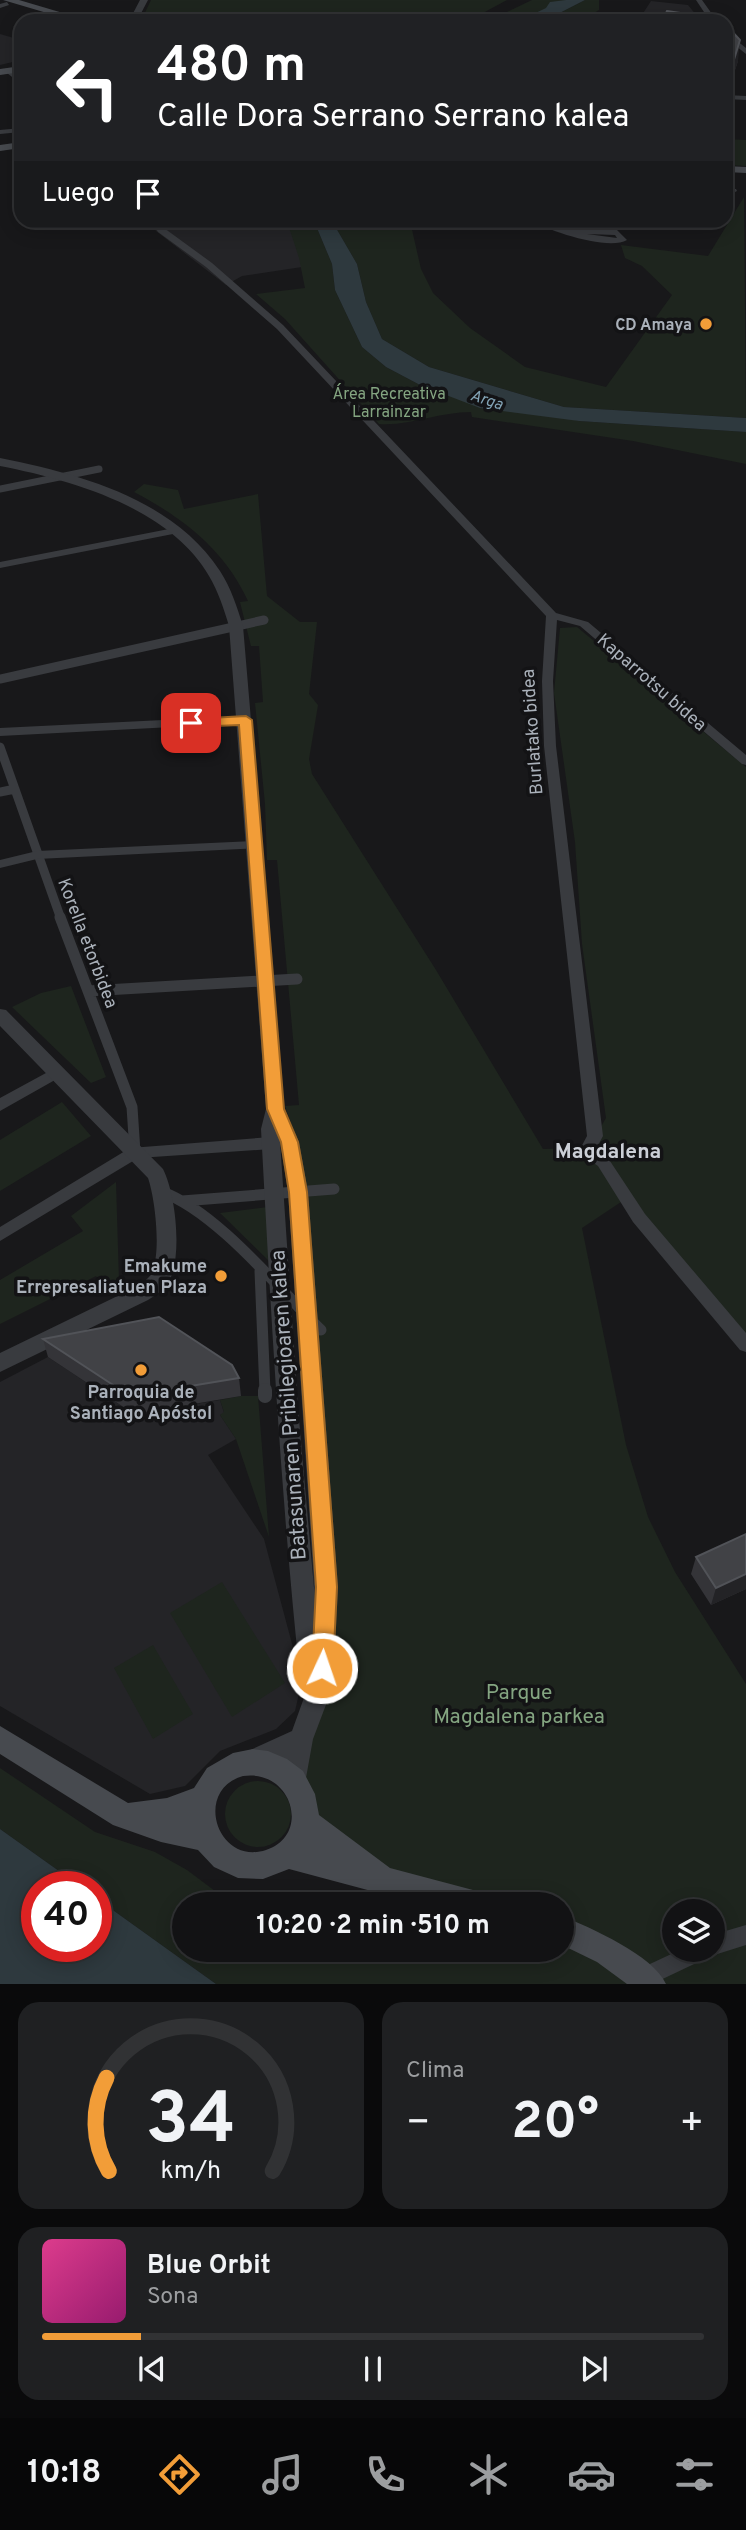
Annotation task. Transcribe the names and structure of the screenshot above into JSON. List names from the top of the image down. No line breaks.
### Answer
{"streets":{"street":["Kaparrotsu bidea","Burlatako bidea","Korella etorbidea","Batasunaren Pribilegioaren kalea"]},"crossings":[["Kaparrotsu bidea","Burlatako bidea"]],"districts":["Magdalena"],"water":["Arga"],"parks":["Área Recreativa Larrainzar","Parque Magdalena parkea"],"places":["CD Amaya","Emakume Errepresaliatuen Plaza","Parroquia de Santiago Apóstol"],"page":{"turn":["480 m","Calle Dora Serrano Serrano kalea"],"then":"Luego","limit":"40","trip":"10:20 · 2 min · 510 m","tile":"Clima","heat":["−","20°","+"],"song":["Blue Orbit","Sona"],"tabs":"10:18","gauge":["34","km/h"]}}
